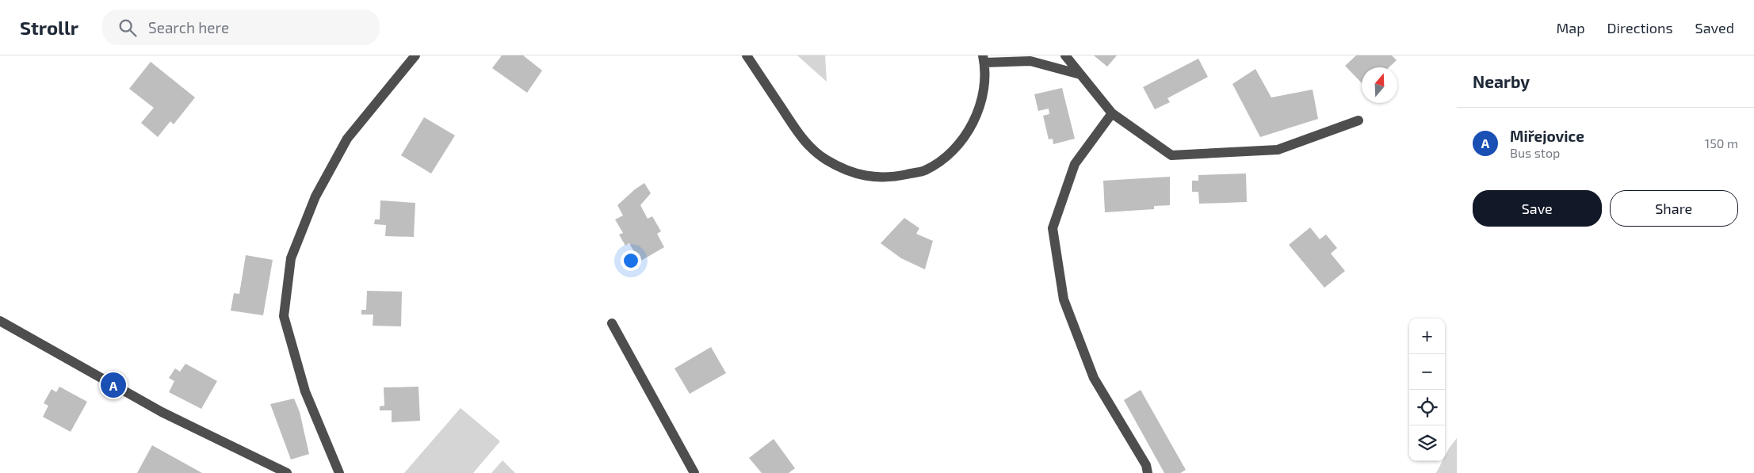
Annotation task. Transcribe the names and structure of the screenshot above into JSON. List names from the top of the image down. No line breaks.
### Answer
{"north":"top","page":{"header":"Strollr","search":"Search here","nav":["Map","Directions","Saved"],"heading":"Nearby","list":[{"mark":"A","name":"Miřejovice","note":"Bus stop","value":"150 m"}],"buttons":["Save","Share"],"map_buttons":["+","−"],"pins":"A"}}
